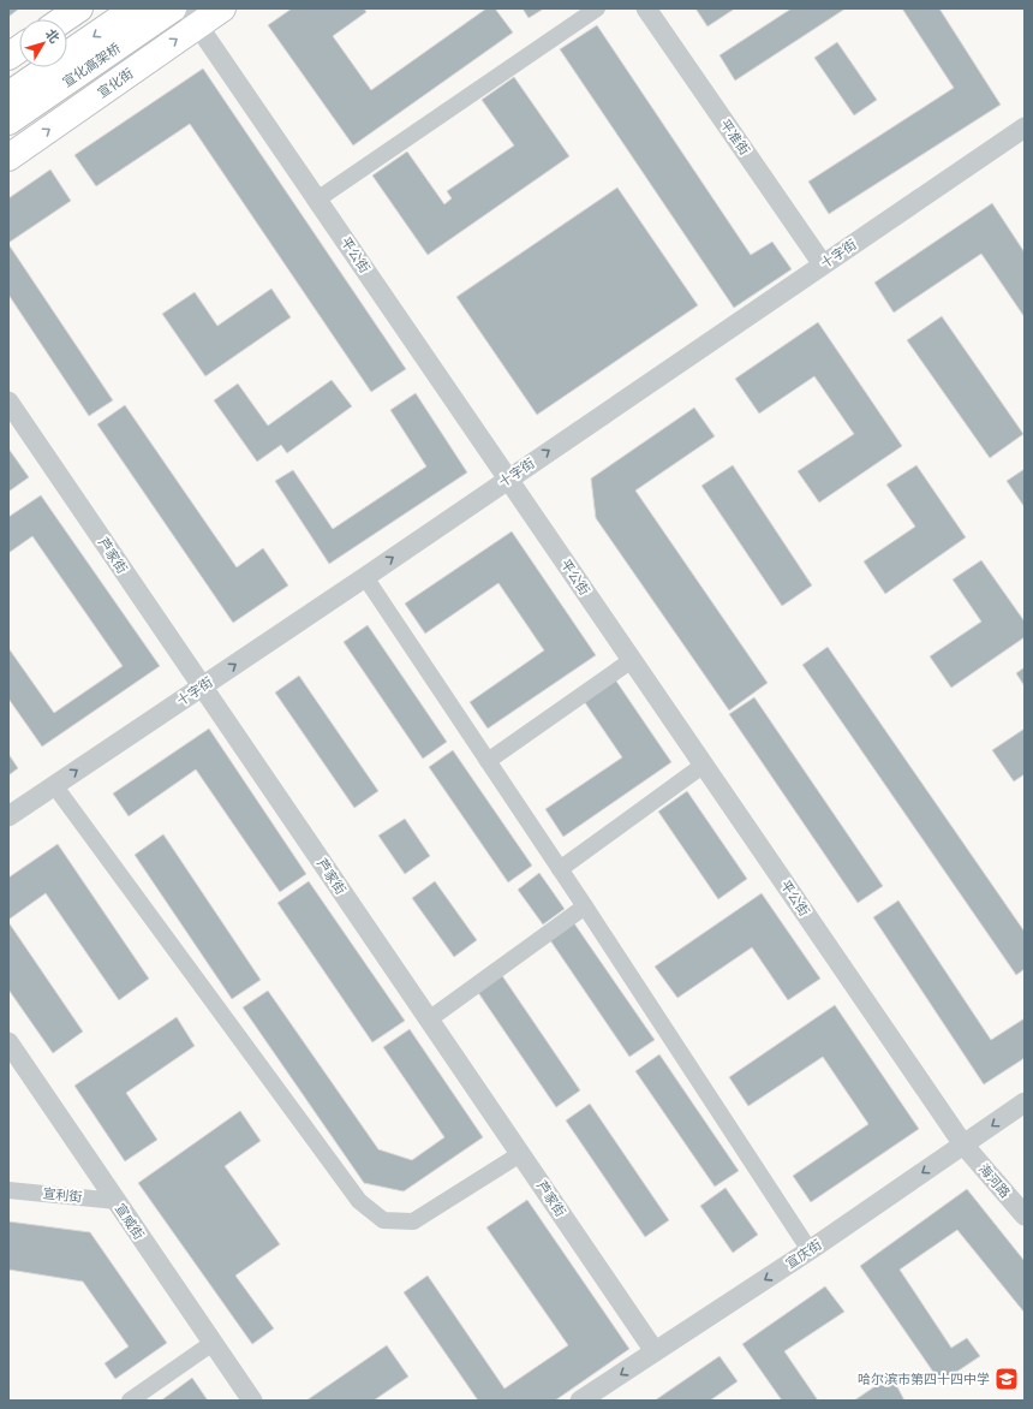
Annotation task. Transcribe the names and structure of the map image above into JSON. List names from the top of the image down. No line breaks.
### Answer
{"streets":{"highway":["宣化高架桥","宣化街"],"street":["平准街","十字街","平公街","芦家街","海河路","宣利街","宣威街","宣庆街"]},"crossings":[["宣化街","平公街"],["平准街","十字街"],["十字街","平公街"],["十字街","芦家街"],["平公街","海河路"],["平公街","宣庆街"],["芦家街","宣庆街"],["海河路","宣庆街"],["宣利街","宣威街"]],"one_way":["宣化街","十字街","宣庆街"],"places":{"school or university":["哈尔滨市第四十四中学"]},"north":"top right"}
